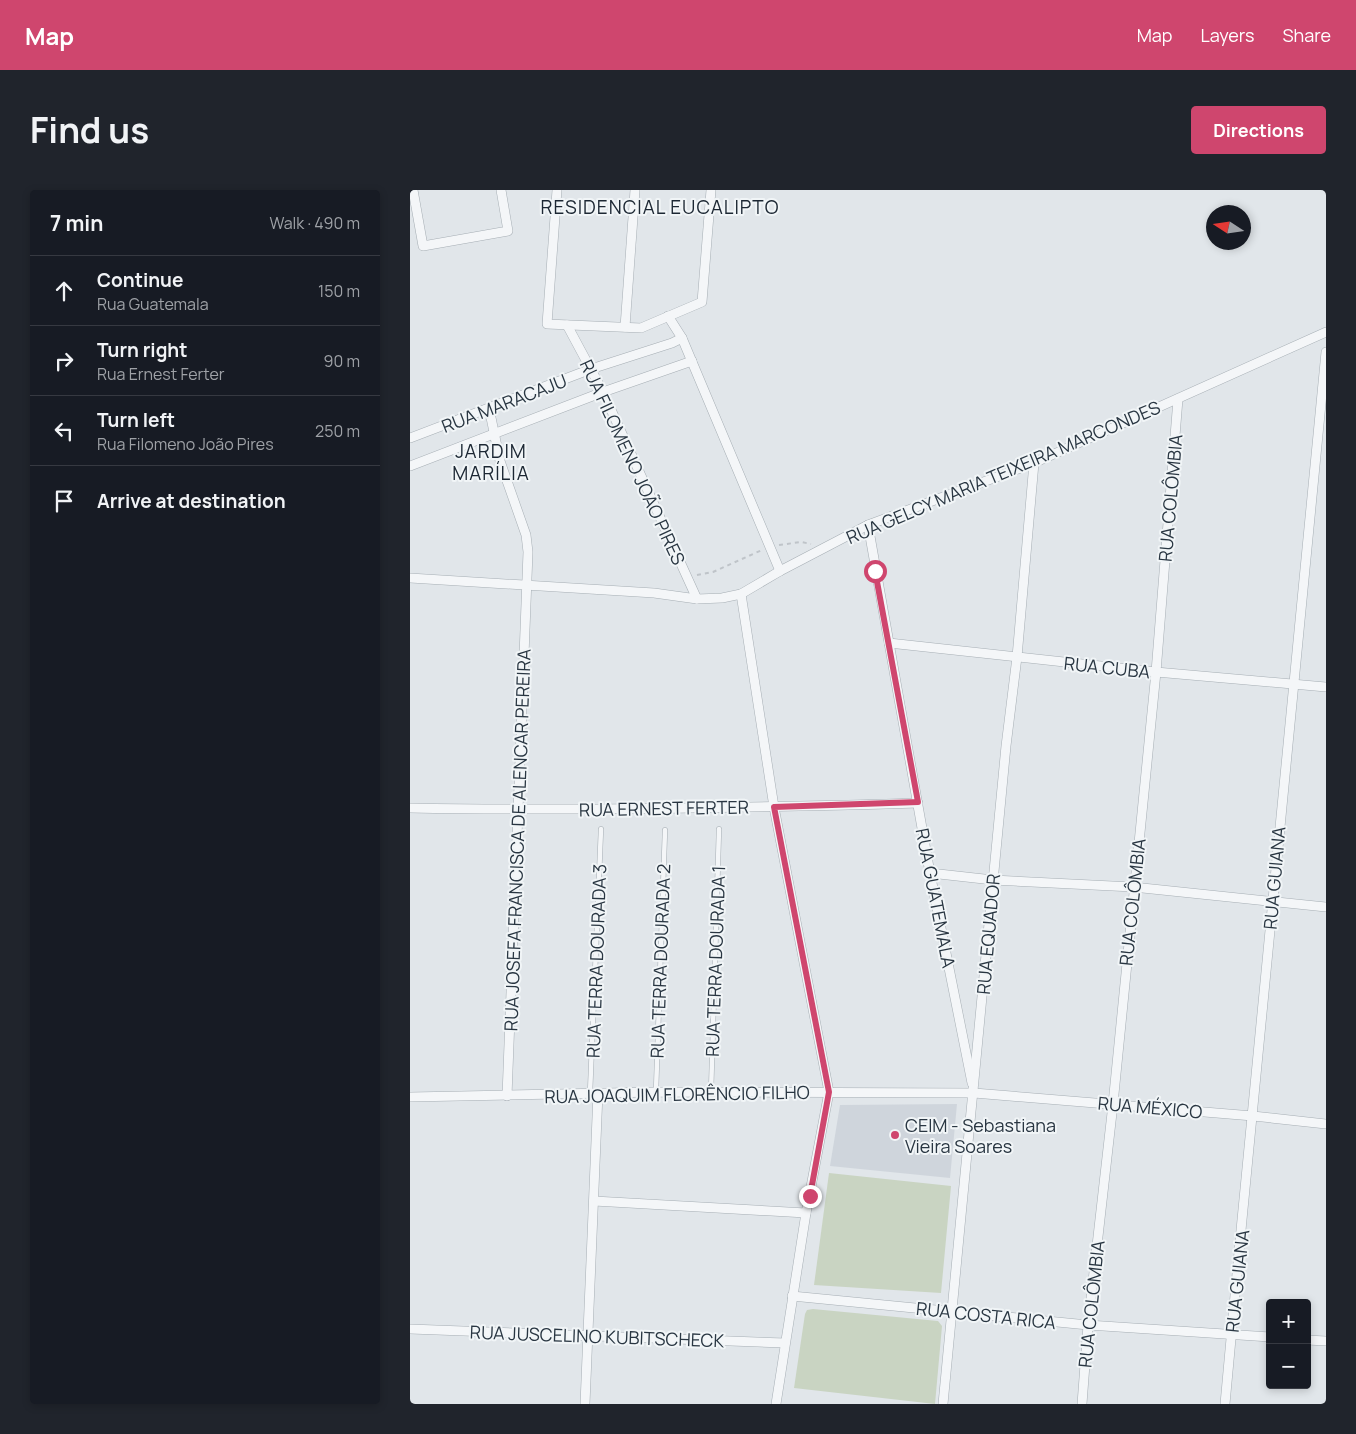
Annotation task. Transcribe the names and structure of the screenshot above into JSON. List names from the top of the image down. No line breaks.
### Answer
{"streets":{"street":["RUA MARACAJU","RUA FILOMENO JOÃO PIRES","RUA GELCY MARIA TEIXEIRA MARCONDES","RUA COLÔMBIA","RUA CUBA","RUA ERNEST FERTER","RUA JOSEFA FRANCISCA DE ALENCAR PEREIRA","RUA GUIANA","RUA GUATEMALA","RUA EQUADOR","RUA JOAQUIM FLORÊNCIO FILHO","RUA MÉXICO","RUA COSTA RICA","RUA JUSCELINO KUBITSCHECK"],"lane":["RUA TERRA DOURADA 3","RUA TERRA DOURADA 2","RUA TERRA DOURADA 1"]},"crossings":[["RUA MARACAJU","RUA FILOMENO JOÃO PIRES"],["RUA MARACAJU","RUA JOSEFA FRANCISCA DE ALENCAR PEREIRA"],["RUA FILOMENO JOÃO PIRES","RUA GELCY MARIA TEIXEIRA MARCONDES"],["RUA GELCY MARIA TEIXEIRA MARCONDES","RUA COLÔMBIA"],["RUA GELCY MARIA TEIXEIRA MARCONDES","RUA JOSEFA FRANCISCA DE ALENCAR PEREIRA"],["RUA GELCY MARIA TEIXEIRA MARCONDES","RUA GUATEMALA"],["RUA GELCY MARIA TEIXEIRA MARCONDES","RUA EQUADOR"],["RUA COLÔMBIA","RUA CUBA"],["RUA COLÔMBIA","RUA MÉXICO"],["RUA COLÔMBIA","RUA COSTA RICA"],["RUA CUBA","RUA GUIANA"],["RUA CUBA","RUA GUATEMALA"],["RUA CUBA","RUA EQUADOR"],["RUA ERNEST FERTER","RUA JOSEFA FRANCISCA DE ALENCAR PEREIRA"],["RUA ERNEST FERTER","RUA GUATEMALA"],["RUA JOSEFA FRANCISCA DE ALENCAR PEREIRA","RUA JOAQUIM FLORÊNCIO FILHO"],["RUA GUIANA","RUA MÉXICO"],["RUA GUIANA","RUA COSTA RICA"],["RUA GUATEMALA","RUA EQUADOR"],["RUA GUATEMALA","RUA JOAQUIM FLORÊNCIO FILHO"],["RUA GUATEMALA","RUA MÉXICO"],["RUA EQUADOR","RUA JOAQUIM FLORÊNCIO FILHO"],["RUA EQUADOR","RUA MÉXICO"],["RUA EQUADOR","RUA COSTA RICA"],["RUA TERRA DOURADA 3","RUA JOAQUIM FLORÊNCIO FILHO"],["RUA TERRA DOURADA 2","RUA JOAQUIM FLORÊNCIO FILHO"],["RUA TERRA DOURADA 1","RUA JOAQUIM FLORÊNCIO FILHO"],["RUA JOAQUIM FLORÊNCIO FILHO","RUA MÉXICO"]],"districts":["RESIDENCIAL EUCALIPTO","JARDIM MARÍLIA"],"places":["CEIM - Sebastiana Vieira Soares"],"north":"left","page":{"header":"Map","nav":["Map","Layers","Share"],"title":"Find us","buttons":"Directions","heading":["7 min","Walk · 490 m"],"list":[["Continue","Rua Guatemala","150 m"],["Turn right","Rua Ernest Ferter","90 m"],["Turn left","Rua Filomeno João Pires","250 m"],"Arrive at destination"],"map_buttons":["+","−"]}}
